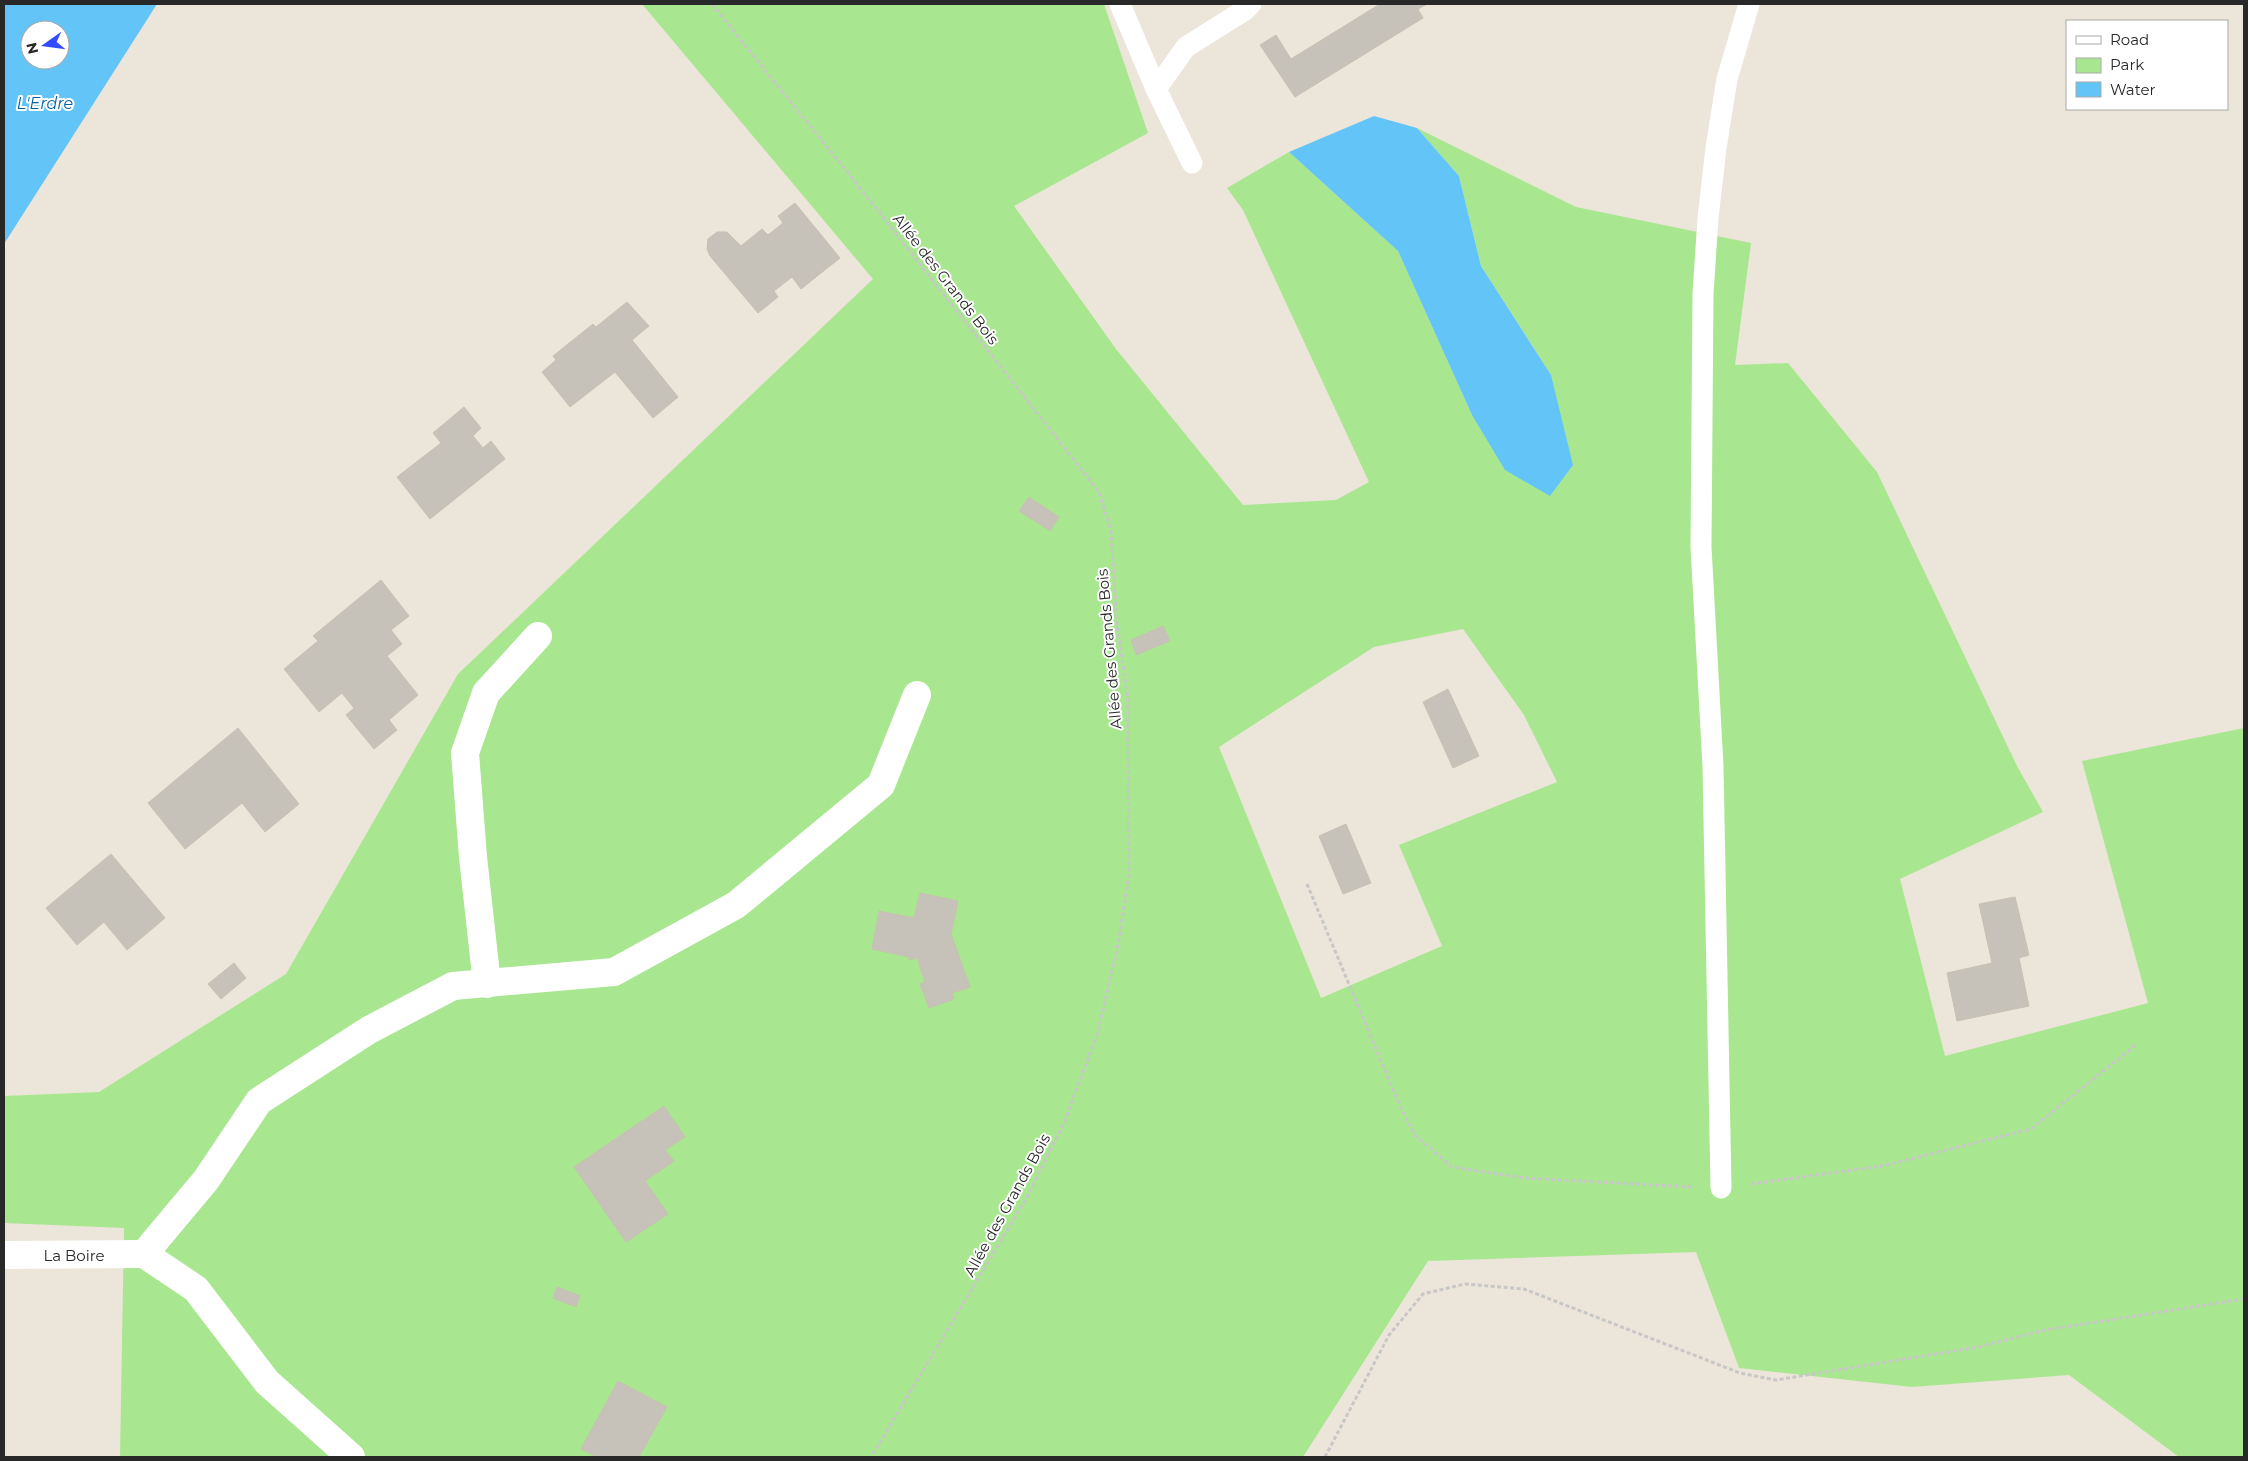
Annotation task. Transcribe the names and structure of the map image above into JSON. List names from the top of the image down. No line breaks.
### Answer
{"streets":{"street":["La Boire"],"path":["Allée des Grands Bois"]},"water":["L'Erdre"],"legend":["Road","Park","Water"],"north":"left"}
